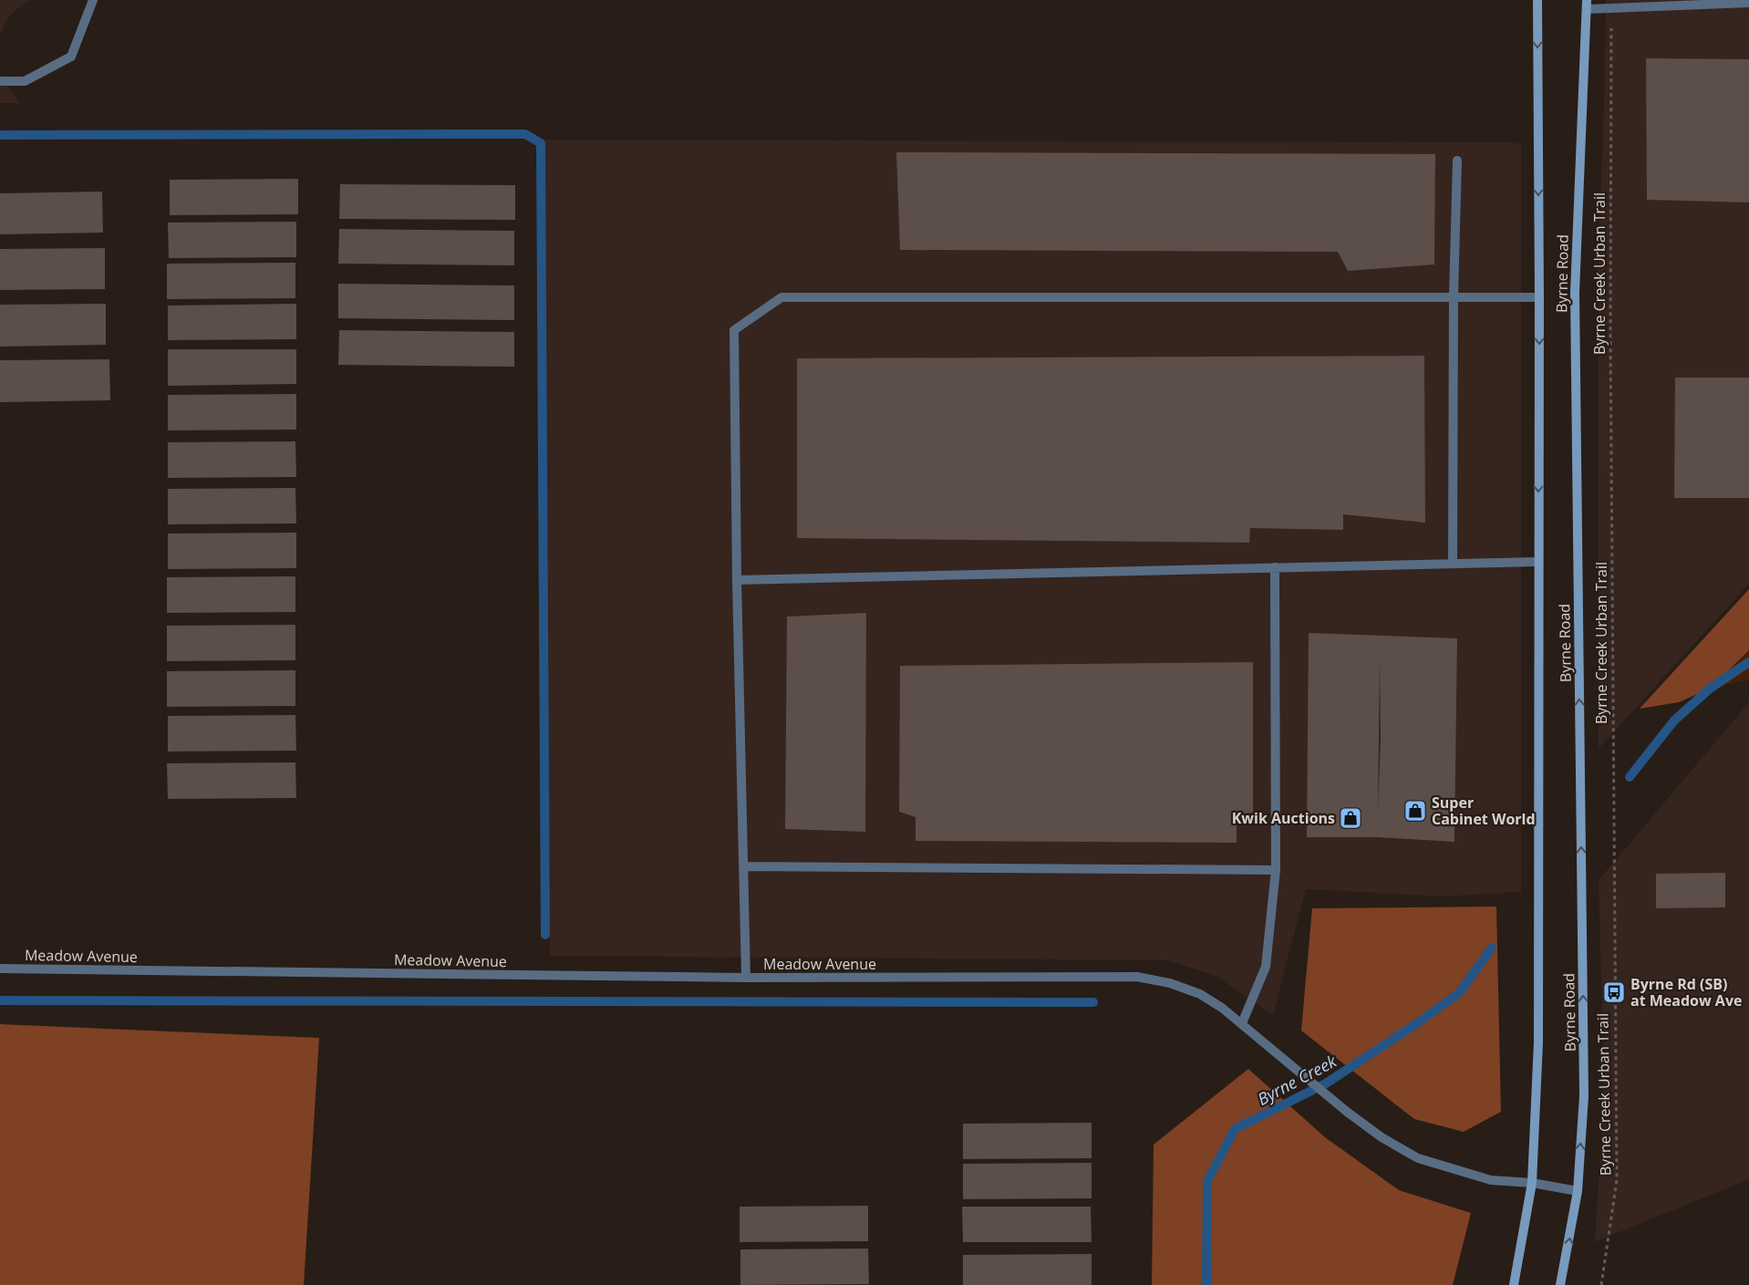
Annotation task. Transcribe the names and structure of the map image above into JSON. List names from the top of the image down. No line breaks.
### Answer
{"streets":{"main road":["Byrne Road"],"street":["Meadow Avenue"],"path":["Byrne Creek Urban Trail"]},"crossings":[["Byrne Road","Meadow Avenue"]],"water":["Byrne Creek"],"places":{"shop":["Super Cabinet World","Kwik Auctions"],"bus stop":["Byrne Rd (SB) at Meadow Ave"]}}
